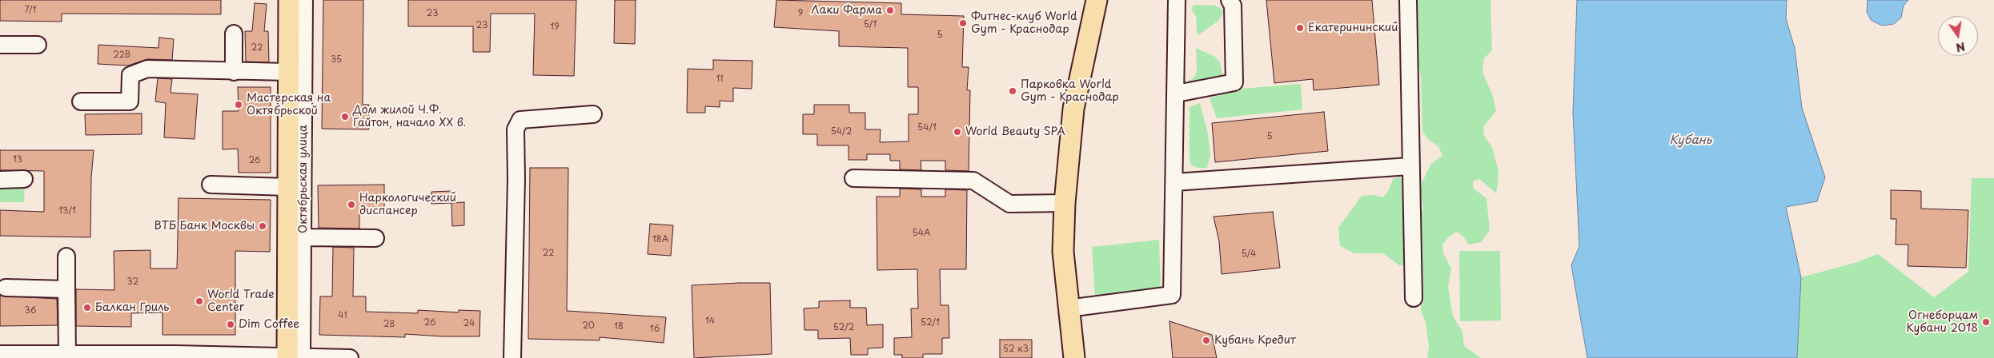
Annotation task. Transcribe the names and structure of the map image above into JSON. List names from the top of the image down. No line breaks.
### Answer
{"streets":{"main road":["Октябрьская улица"]},"water":["Кубань"],"places":["Лаки Фарма","Фитнес-клуб World Gym - Краснодар","Екатерининский","Парковка World Gym - Краснодар","Мастерская на Октябрьской","Дом жилой Ч.Ф. Гайтон, начало XX в.","World Beauty SPA","Наркологический диспансер","ВТБ Банк Москвы","World Trade Center","Балкан Гриль","Огнеборцам Кубани 2018","Dim Coffee","Кубань Кредит"],"house_numbers":["7/1","23","9","5/1","23","19","5","22","22В","35","11","54/1","54/2","5","13","26","13/1","54А","18А","22","5/4","32","36","41","14","26","52/1","24","28","20","18","52/2","16","52 к3"],"north":"bottom"}
